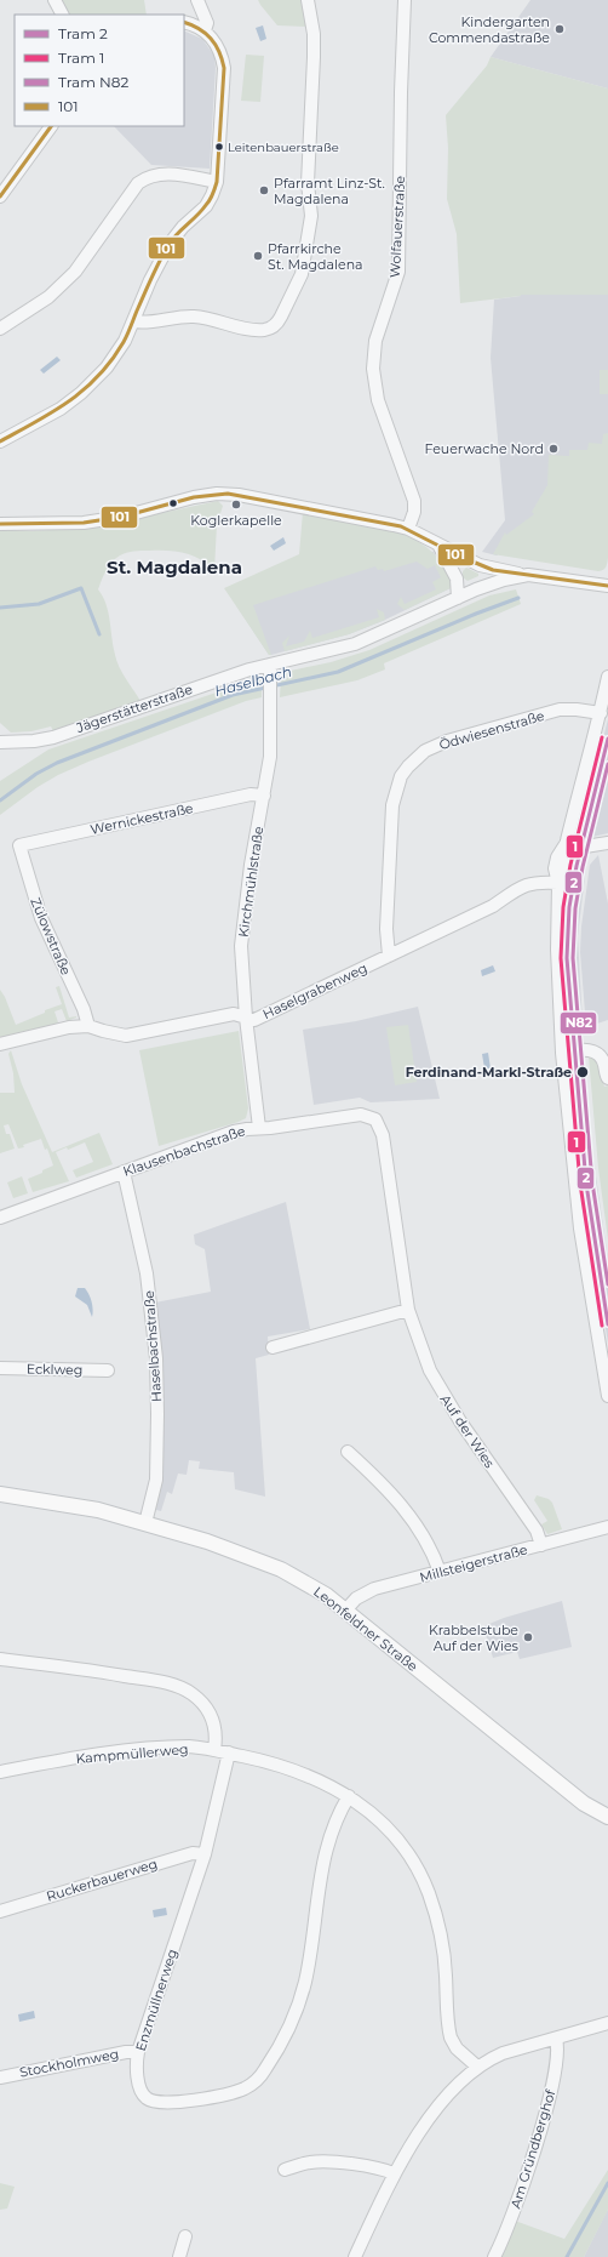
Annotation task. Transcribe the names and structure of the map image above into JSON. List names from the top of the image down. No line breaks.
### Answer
{"streets":{"main road":["Leonfeldner Straße"],"street":["Wolfauerstraße","Jägerstätterstraße","Ödwiesenstraße","Wernickestraße","Kirchmühlstraße","Zülowstraße","Haselgrabenweg","Klausenbachstraße","Haselbachstraße","Ecklweg","Auf der Wies","Millsteigerstraße","Kampmüllerweg","Ruckerbauerweg","Enzmüllnerweg","Stockholmweg","Am Gründberghof"]},"crossings":[["Jägerstätterstraße","Kirchmühlstraße"],["Ödwiesenstraße","Haselgrabenweg"],["Wernickestraße","Kirchmühlstraße"],["Wernickestraße","Zülowstraße"],["Kirchmühlstraße","Haselgrabenweg"],["Kirchmühlstraße","Klausenbachstraße"],["Zülowstraße","Haselgrabenweg"],["Klausenbachstraße","Haselbachstraße"],["Klausenbachstraße","Auf der Wies"],["Haselbachstraße","Leonfeldner Straße"],["Auf der Wies","Millsteigerstraße"],["Millsteigerstraße","Leonfeldner Straße"],["Kampmüllerweg","Enzmüllnerweg"],["Ruckerbauerweg","Enzmüllnerweg"],["Enzmüllnerweg","Stockholmweg"]],"districts":["St. Magdalena"],"water":["Haselbach"],"places":["Kindergarten Commendastraße","Leitenbauerstraße","Pfarramt Linz-St. Magdalena","Pfarrkirche St. Magdalena","Feuerwache Nord","Koglerkapelle","Ferdinand-Markl-Straße","Krabbelstube Auf der Wies"],"lines":["transit line 101","tram line 1","tram line 2","tram line N82"],"legend":["Tram 2","Tram 1","Tram N82","101"]}
